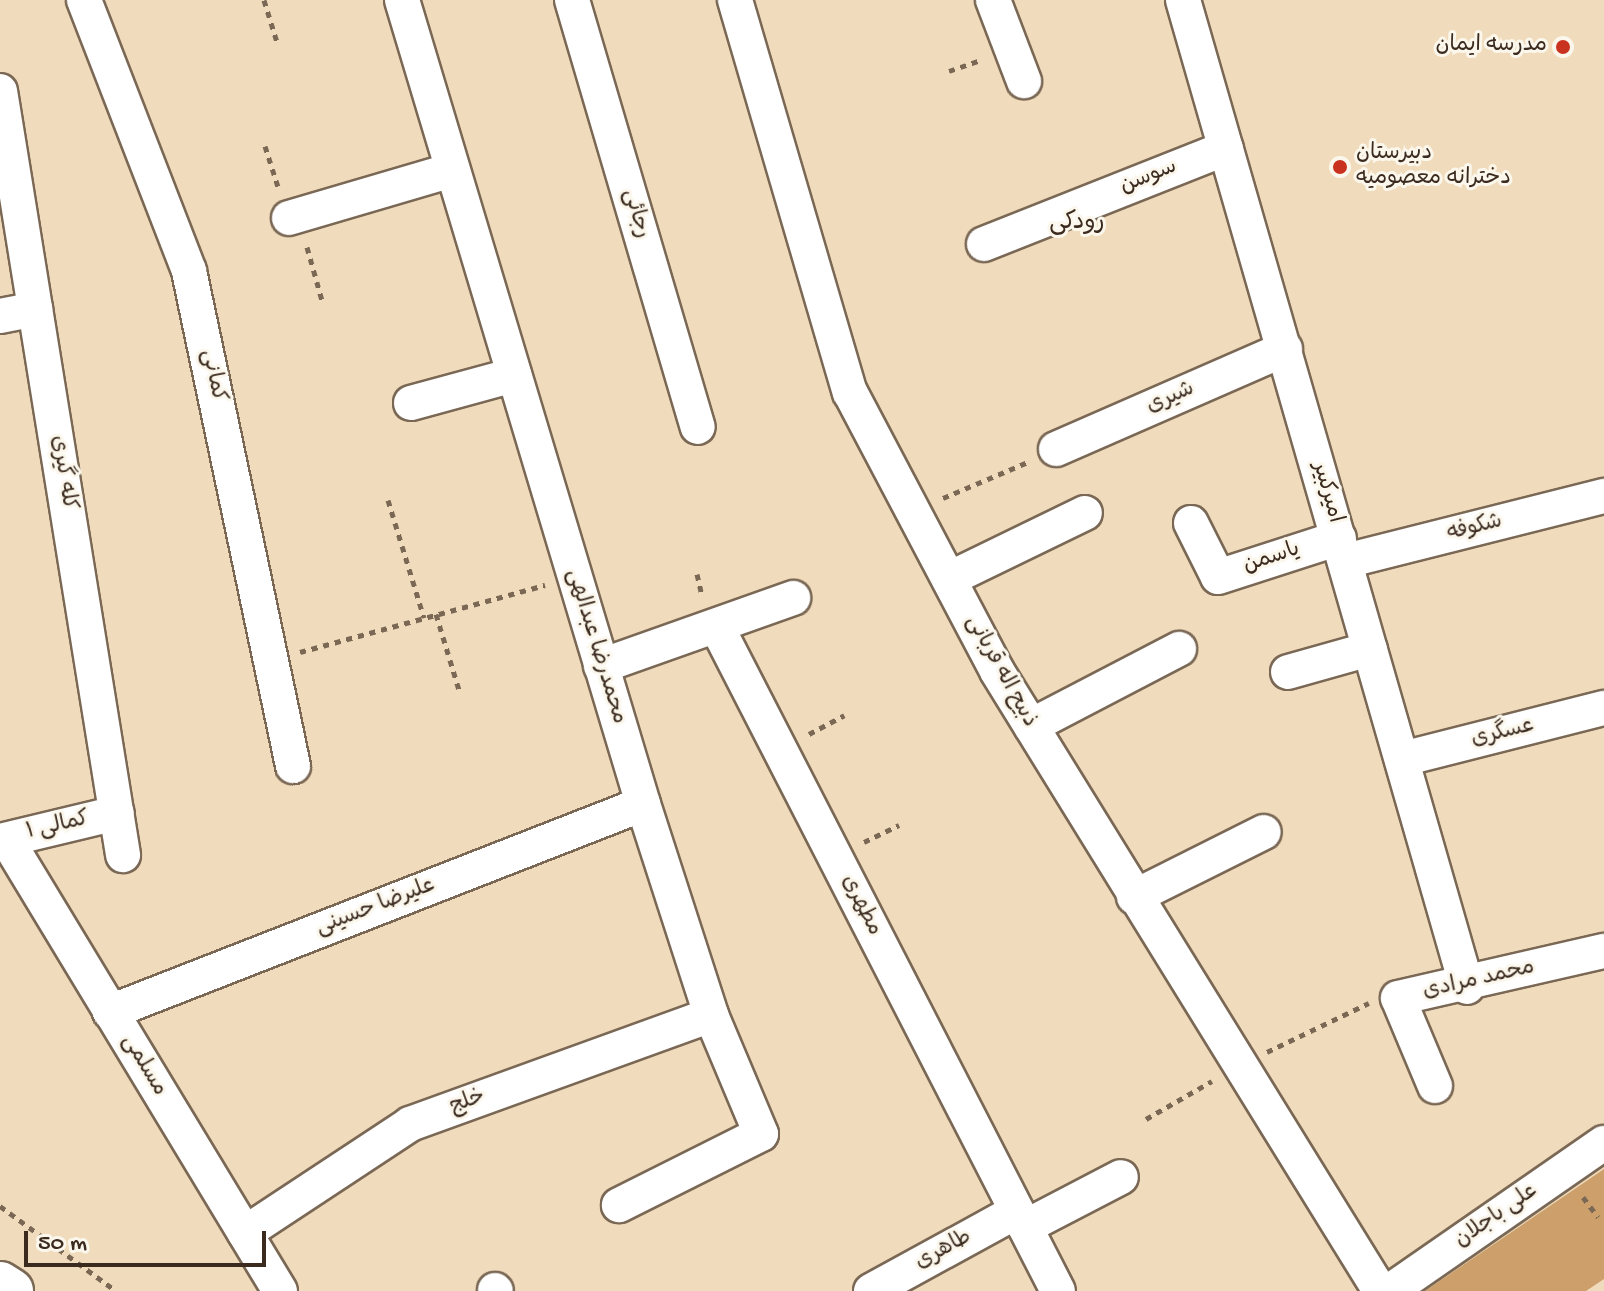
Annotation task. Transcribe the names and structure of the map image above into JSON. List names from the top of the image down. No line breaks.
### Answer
{"streets":{"street":["سوسن","رجائی","کمانی","شیری","کله گیری","امیرکبیر","شکوفه","یاسمن","محمدرضا عبدالهی","ذبیح اله قربانی","عسگری","کمالی ۱","مطهری","علیرضا حسینی","محمد مرادی","مسلمی","خلج","علی باجلان","طاهری"]},"crossings":[["سوسن","امیرکبیر"],["شیری","امیرکبیر"],["کله گیری","کمالی ۱"],["امیرکبیر","شکوفه"],["امیرکبیر","یاسمن"],["امیرکبیر","عسگری"],["امیرکبیر","محمد مرادی"],["شکوفه","یاسمن"],["محمدرضا عبدالهی","علیرضا حسینی"],["محمدرضا عبدالهی","خلج"],["کمالی ۱","مسلمی"],["مطهری","طاهری"],["علیرضا حسینی","مسلمی"],["مسلمی","خلج"]],"districts":["رودکی"],"places":["مدرسه ایمان","دبیرستان دخترانه معصومیه"],"scale_bar":"50 m"}
